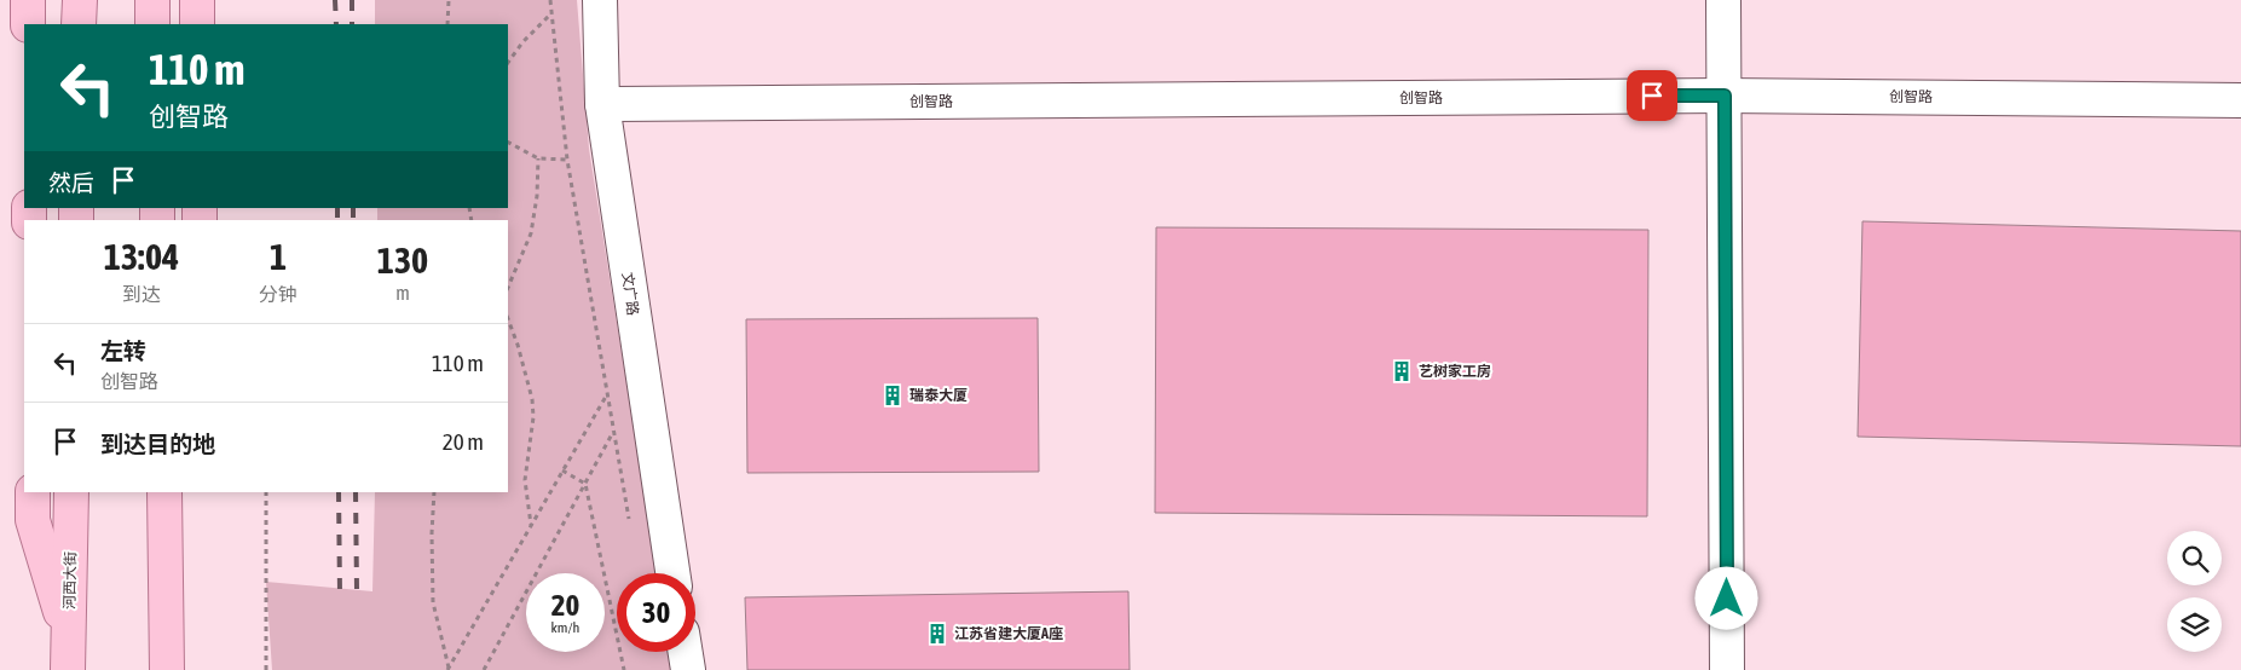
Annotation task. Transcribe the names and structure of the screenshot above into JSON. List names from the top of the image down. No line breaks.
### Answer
{"streets":{"main road":["河西大街"],"street":["创智路","文广路"]},"crossings":[["创智路","文广路"]],"places":{"building":["艺树家工房","瑞泰大厦","江苏省建大厦A座"]},"page":{"turn":["110 m","创智路"],"then":"然后","eta":["13:04","到达","1","分钟","130","m"],"list":[{"name":"左转","note":"创智路","value":"110 m"},{"name":"到达目的地","value":"20 m"}],"speed":"20 km/h","limit":"30"}}
